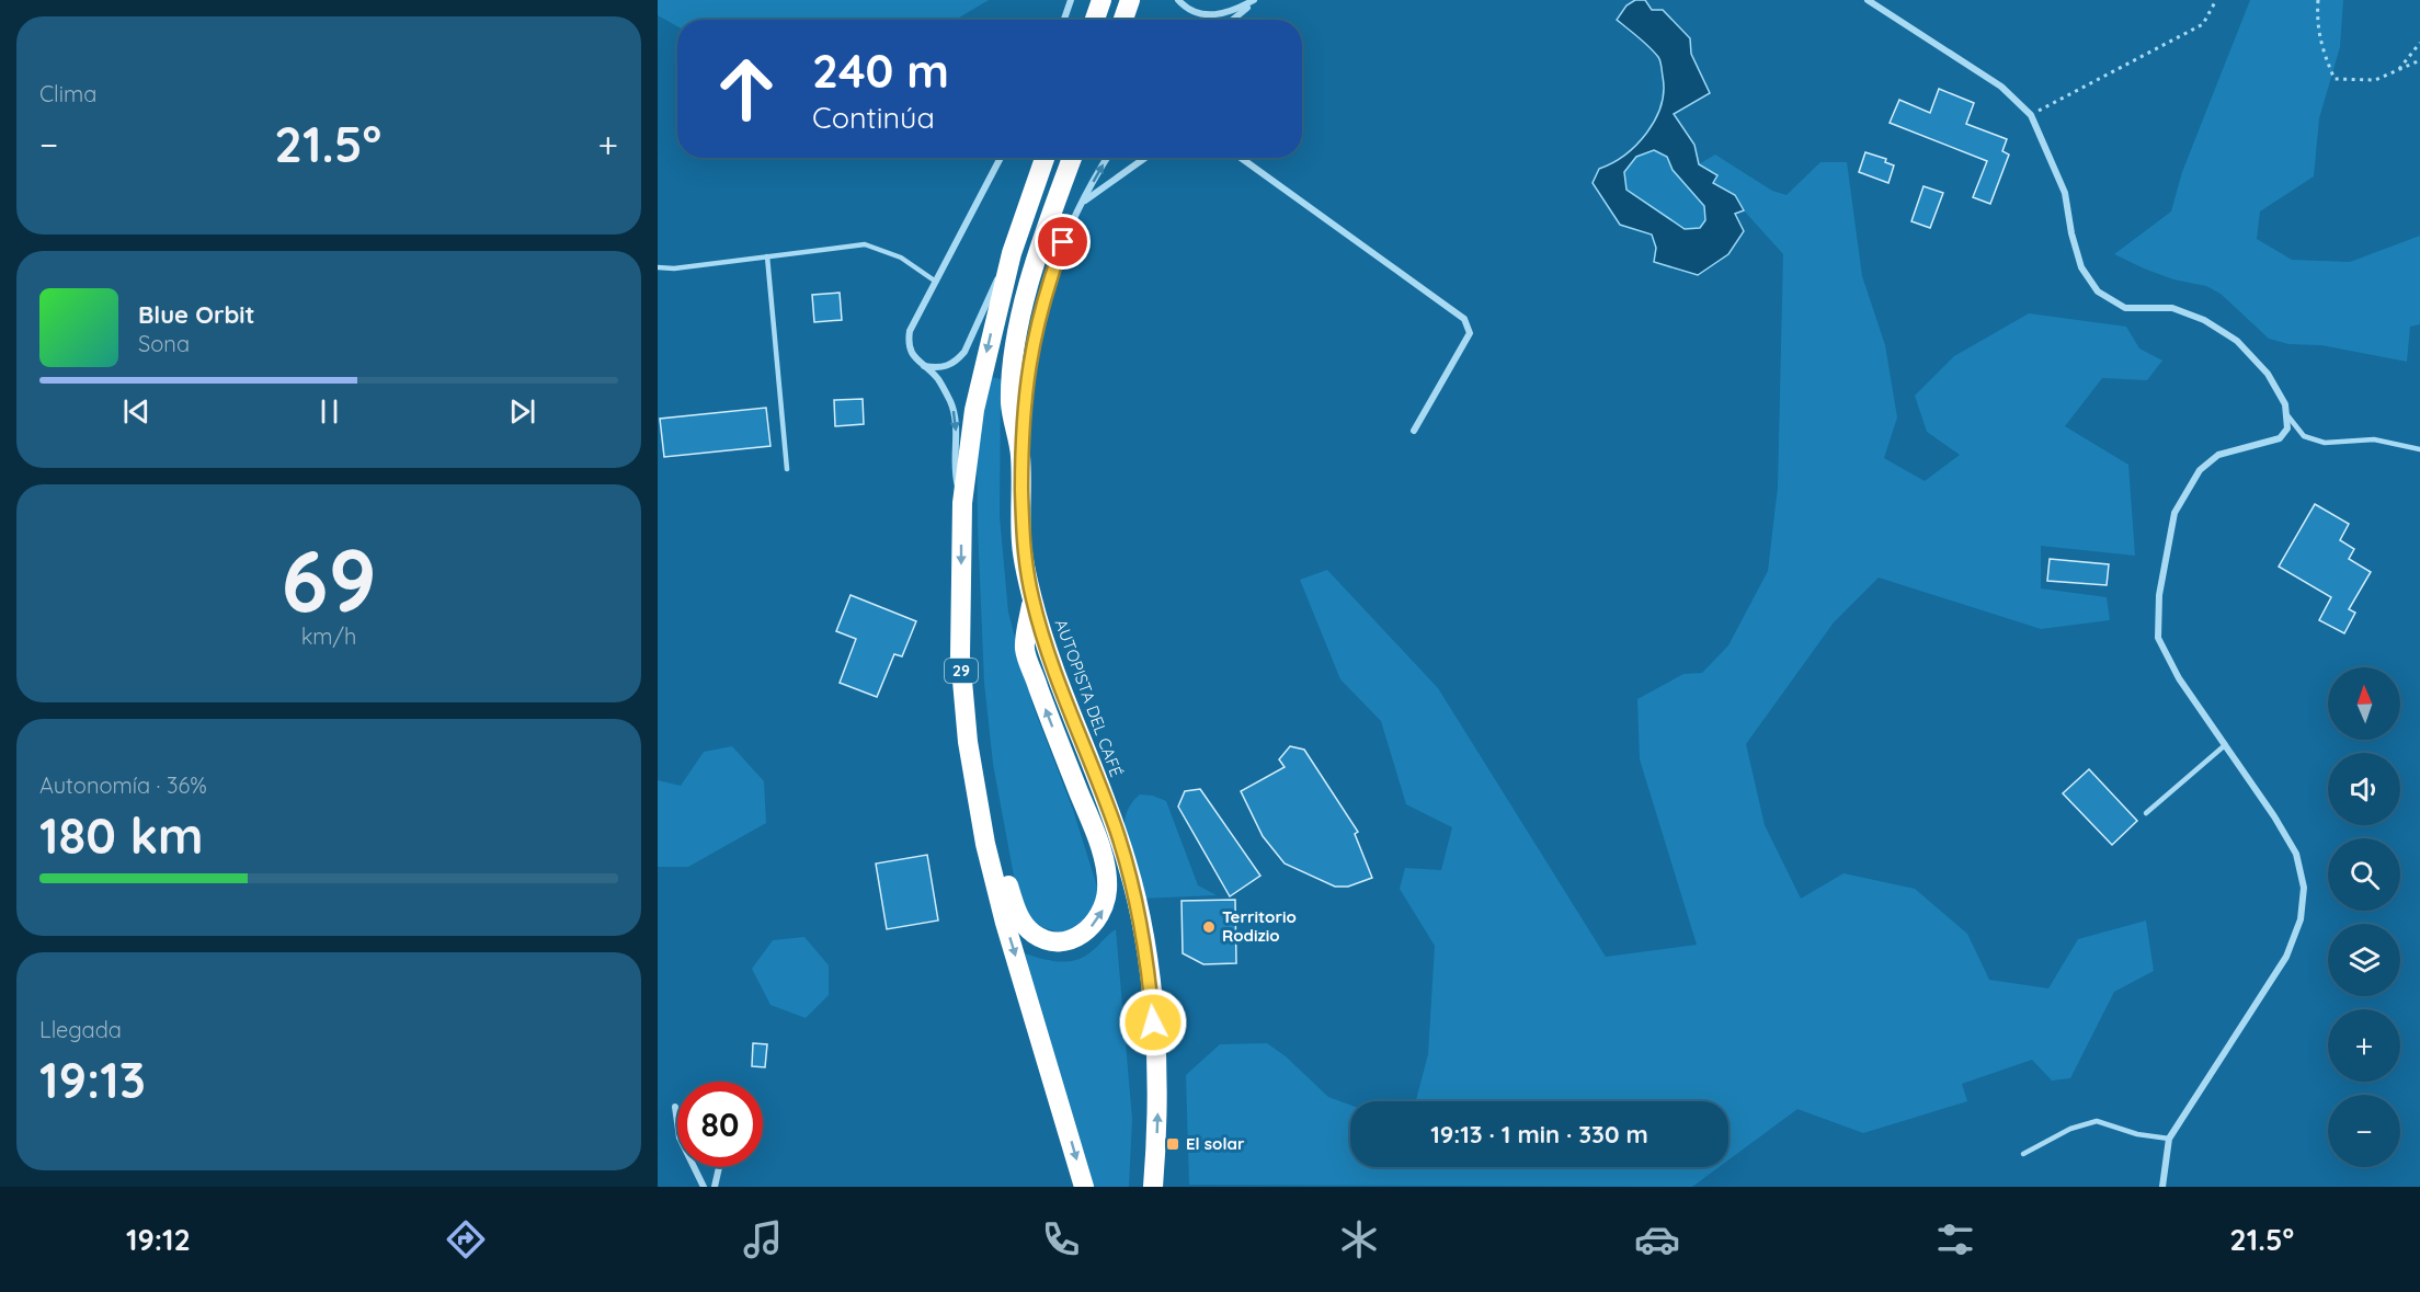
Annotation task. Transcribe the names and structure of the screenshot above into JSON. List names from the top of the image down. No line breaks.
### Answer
{"streets":{"highway":["29","AUTOPISTA DEL CAFÉ"]},"places":{"other":["Territorio Rodizio"],"transit":["El solar"]},"north":"top","page":{"tile":["Clima",["69","km/h"],["Autonomía · 36%","180 km"],["Llegada","19:13"]],"turn":["240 m","Continúa"],"heat":["−","21.5°","+"],"song":["Blue Orbit","Sona"],"map_buttons":["+","−"],"limit":"80","trip":"19:13 · 1 min · 330 m","tabs":["19:12","21.5°"]}}
